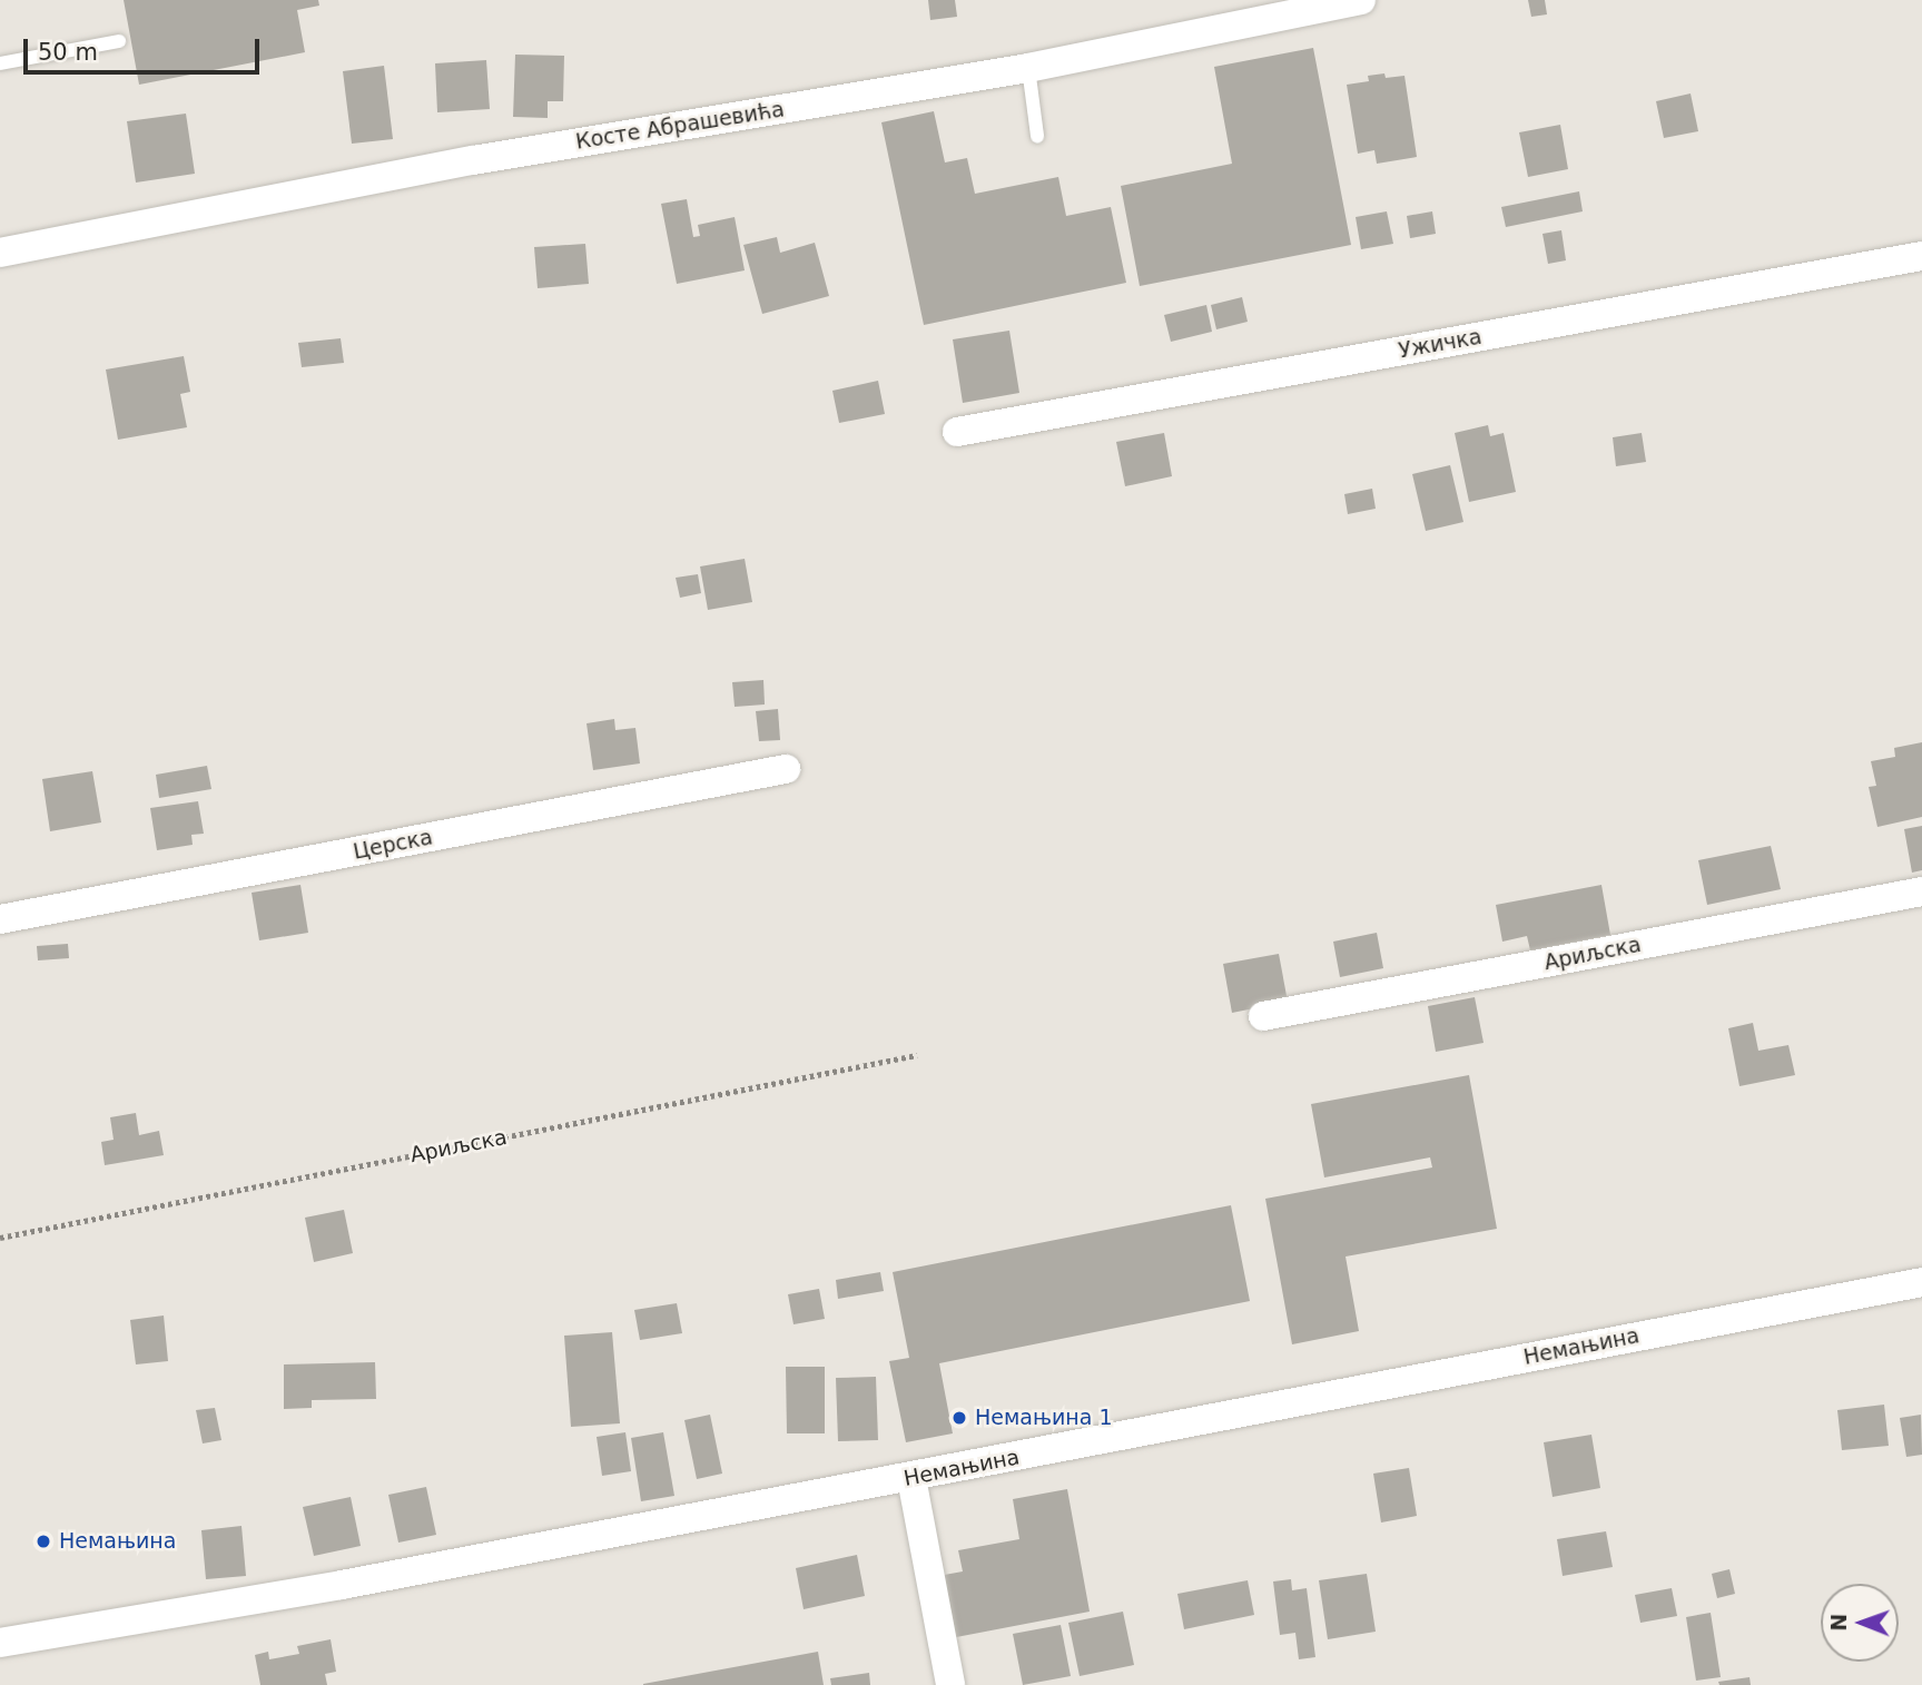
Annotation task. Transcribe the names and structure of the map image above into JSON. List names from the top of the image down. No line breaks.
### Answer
{"streets":{"street":["Косте Абрашевића","Ужичка","Церска","Ариљска","Немањина"]},"places":["Немањина 1","Немањина"],"scale_bar":"50 m","north":"left"}
